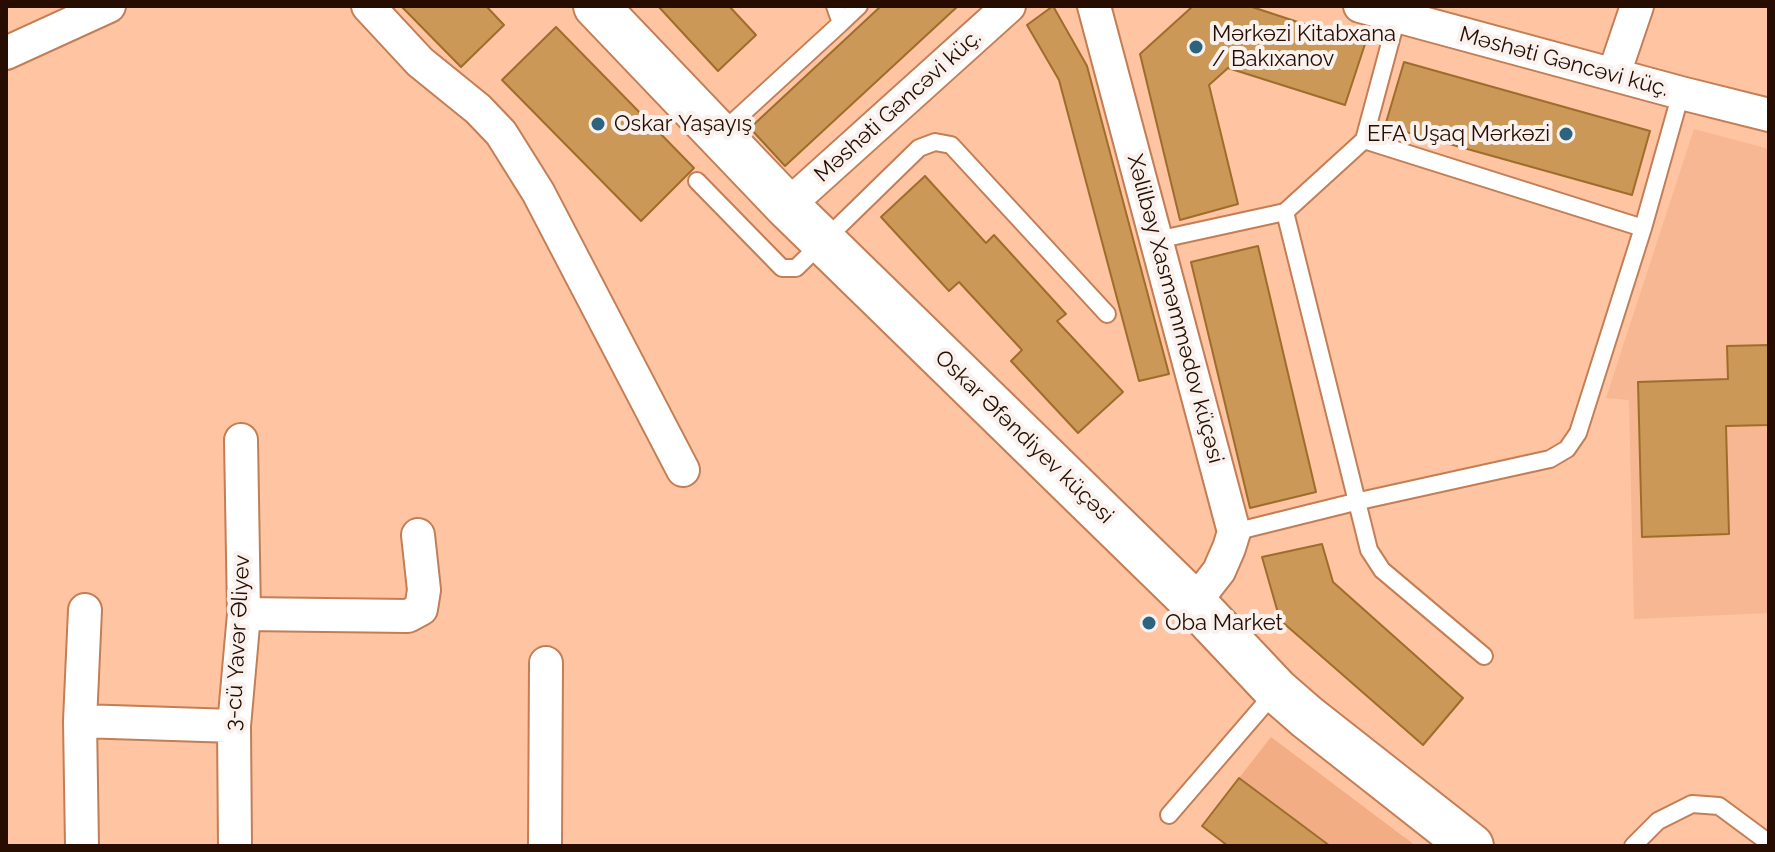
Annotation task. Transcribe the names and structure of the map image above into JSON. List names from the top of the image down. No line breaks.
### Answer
{"streets":{"street":["Məshəti Gəncəvi küç.","Xəlilbəy Xasməmmədov küçəsi","Oskar Əfəndiyev küçəsi","3-cü Yavər Əliyev"]},"crossings":[["Məshəti Gəncəvi küç.","Oskar Əfəndiyev küçəsi"]],"places":["Mərkəzi Kitabxana / Bakıxanov","Oskar Yaşayış","EFA Uşaq Mərkəzi","Oba Market"]}
